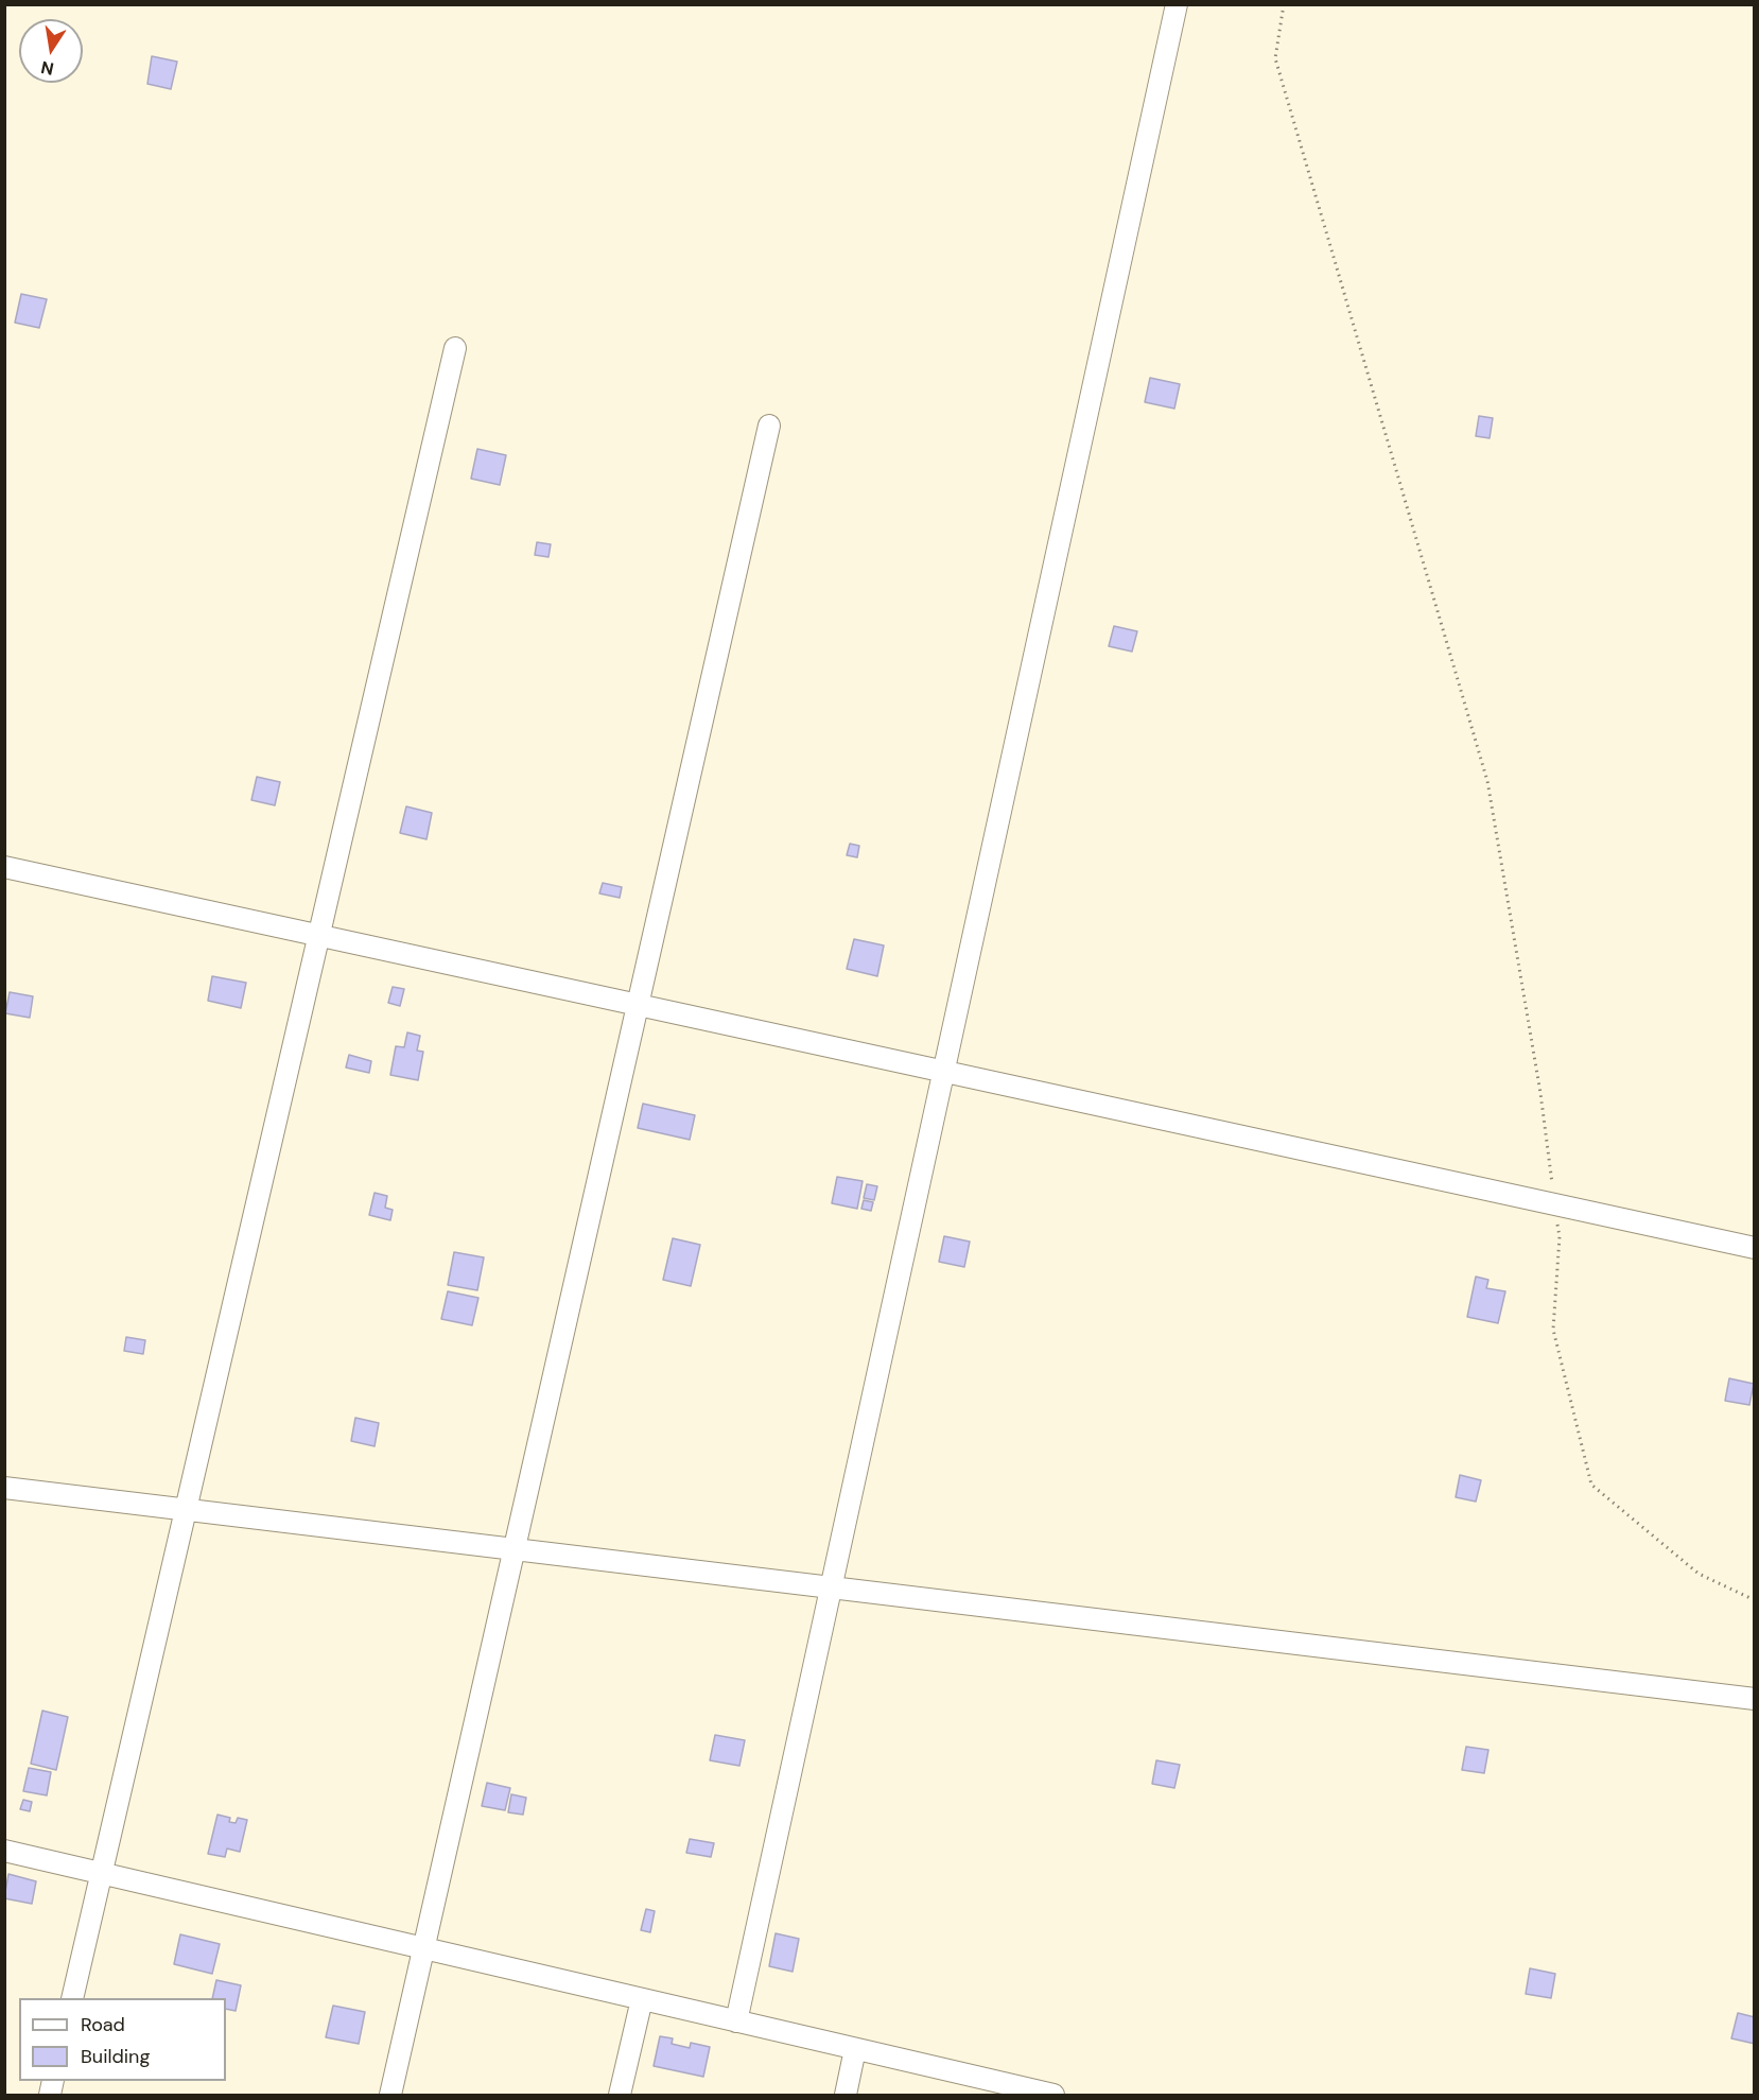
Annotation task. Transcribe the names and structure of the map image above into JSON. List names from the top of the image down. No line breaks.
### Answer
{"legend":["Road","Building"],"north":"bottom"}
